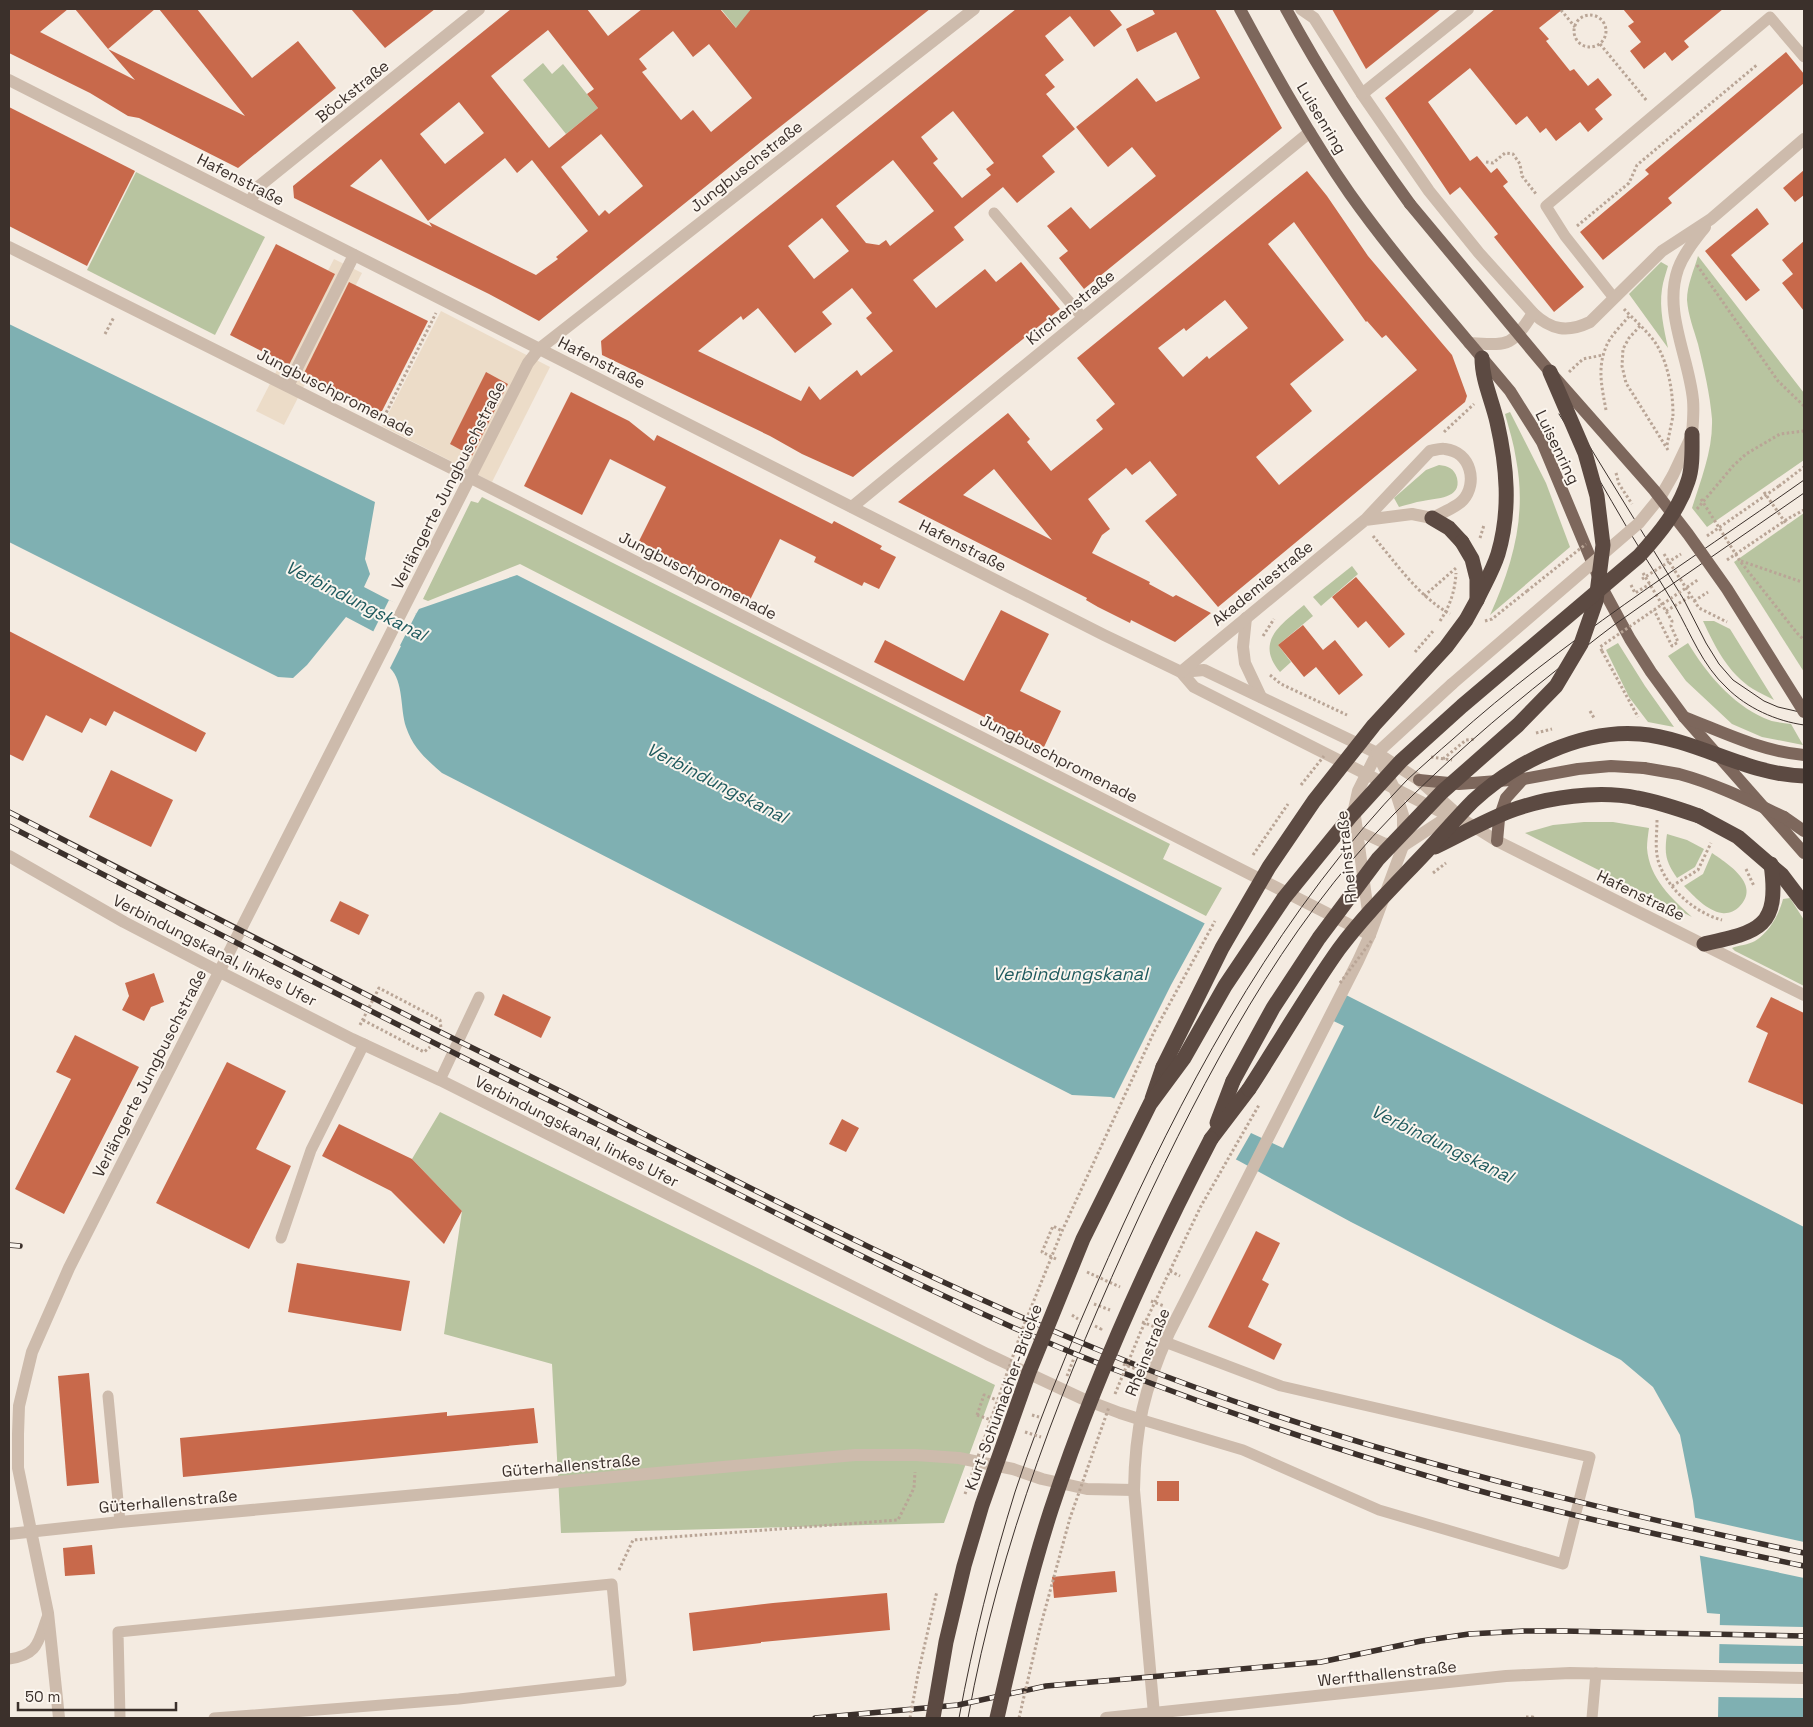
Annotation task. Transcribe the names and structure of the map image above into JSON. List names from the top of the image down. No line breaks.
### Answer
{"streets":{"highway":["Kurt-Schumacher-Brücke"],"main road":["Luisenring"],"street":["Böckstraße","Jungbuschstraße","Hafenstraße","Kirchenstraße","Jungbuschpromenade","Verlängerte Jungbuschstraße","Akademiestraße","Rheinstraße","Verbindungskanal, linkes Ufer","Güterhallenstraße","Werfthallenstraße"]},"crossings":[["Böckstraße","Hafenstraße"],["Luisenring","Kirchenstraße"],["Jungbuschstraße","Hafenstraße"],["Jungbuschstraße","Verlängerte Jungbuschstraße"],["Hafenstraße","Kirchenstraße"],["Hafenstraße","Verlängerte Jungbuschstraße"],["Hafenstraße","Akademiestraße"],["Hafenstraße","Rheinstraße"],["Jungbuschpromenade","Verlängerte Jungbuschstraße"],["Jungbuschpromenade","Rheinstraße"],["Verlängerte Jungbuschstraße","Verbindungskanal, linkes Ufer"],["Verlängerte Jungbuschstraße","Güterhallenstraße"],["Rheinstraße","Verbindungskanal, linkes Ufer"],["Rheinstraße","Güterhallenstraße"],["Rheinstraße","Werfthallenstraße"]],"water":["Verbindungskanal"],"scale_bar":"50 m"}
